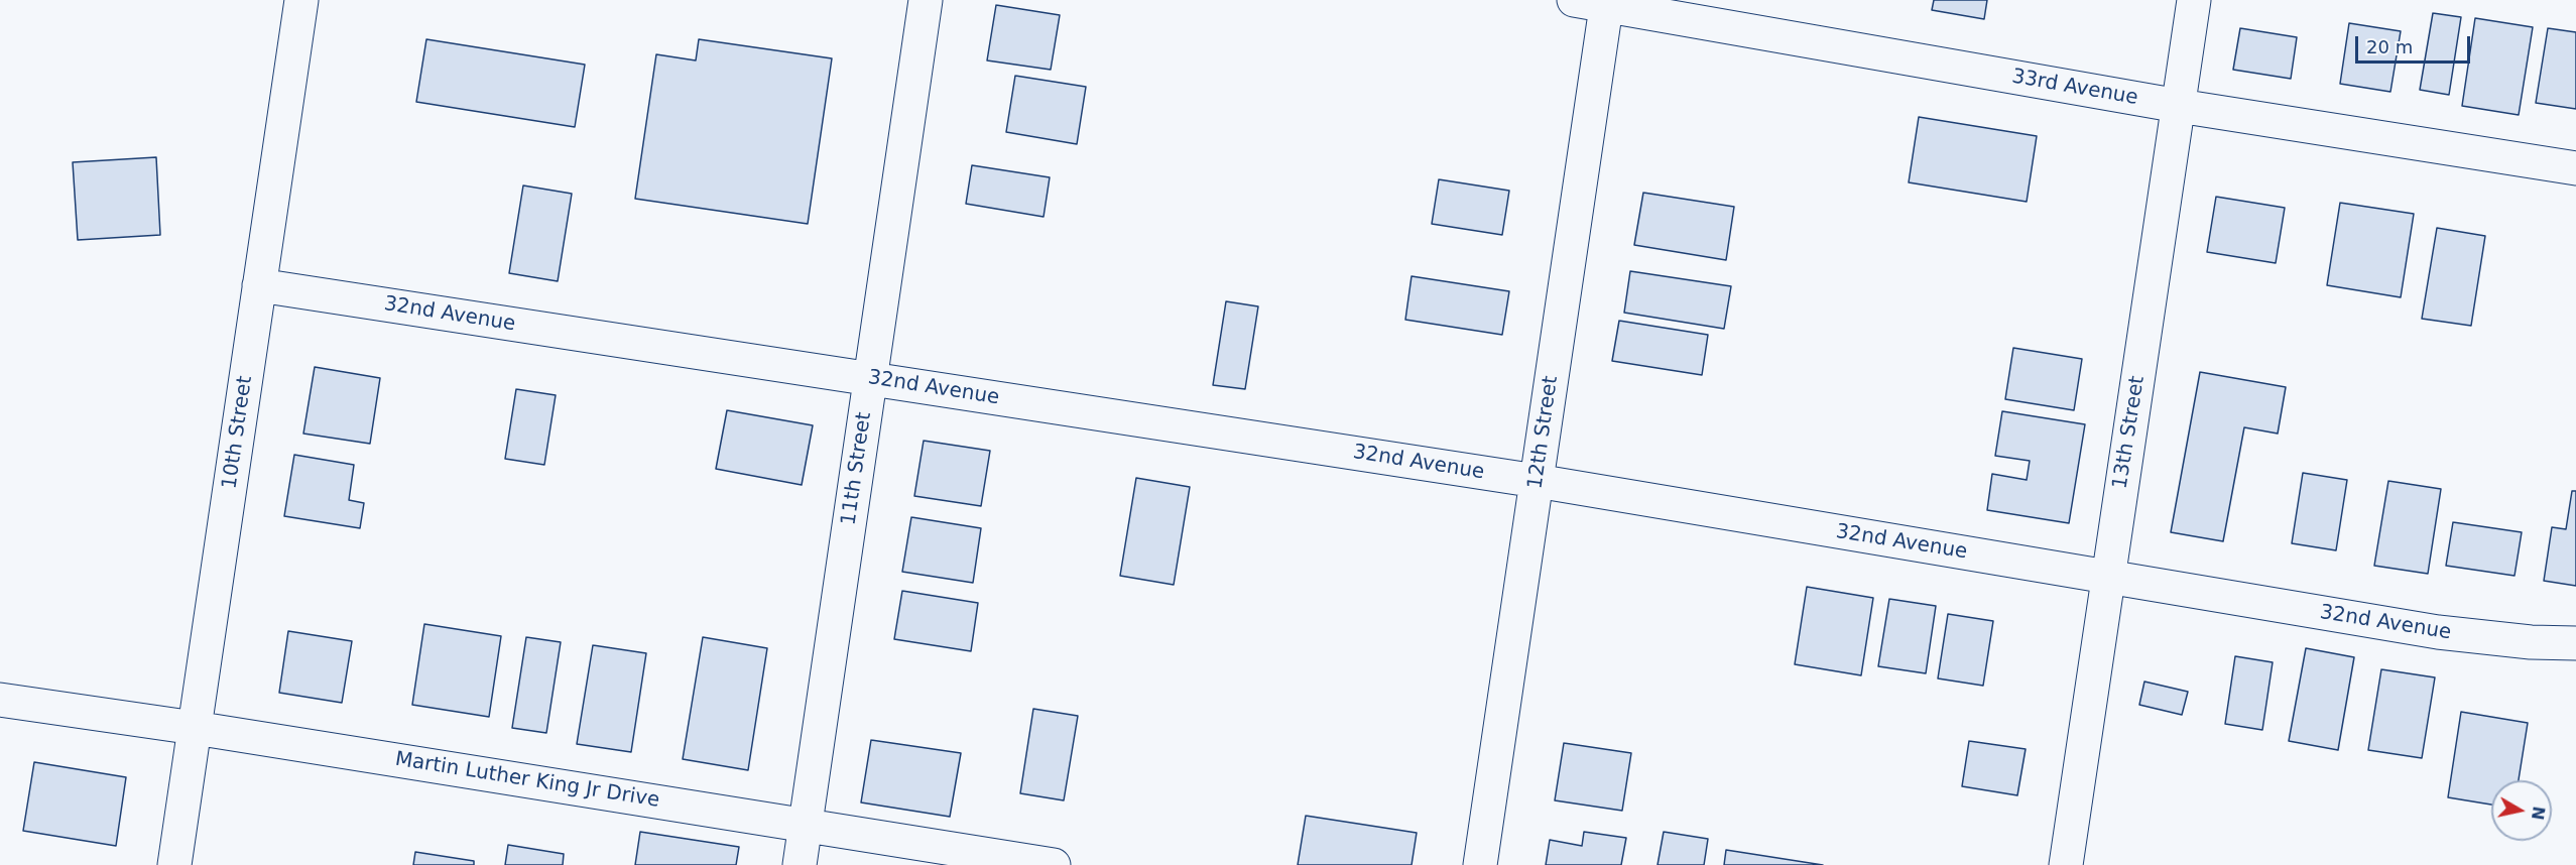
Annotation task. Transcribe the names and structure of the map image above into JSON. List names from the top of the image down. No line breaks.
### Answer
{"streets":{"street":["33rd Avenue","32nd Avenue","10th Street","12th Street","13th Street","11th Street","Martin Luther King Jr Drive"]},"crossings":[["33rd Avenue","12th Street"],["33rd Avenue","13th Street"],["32nd Avenue","10th Street"],["32nd Avenue","12th Street"],["32nd Avenue","13th Street"],["32nd Avenue","11th Street"],["10th Street","Martin Luther King Jr Drive"],["11th Street","Martin Luther King Jr Drive"]],"scale_bar":"20 m","north":"right"}
